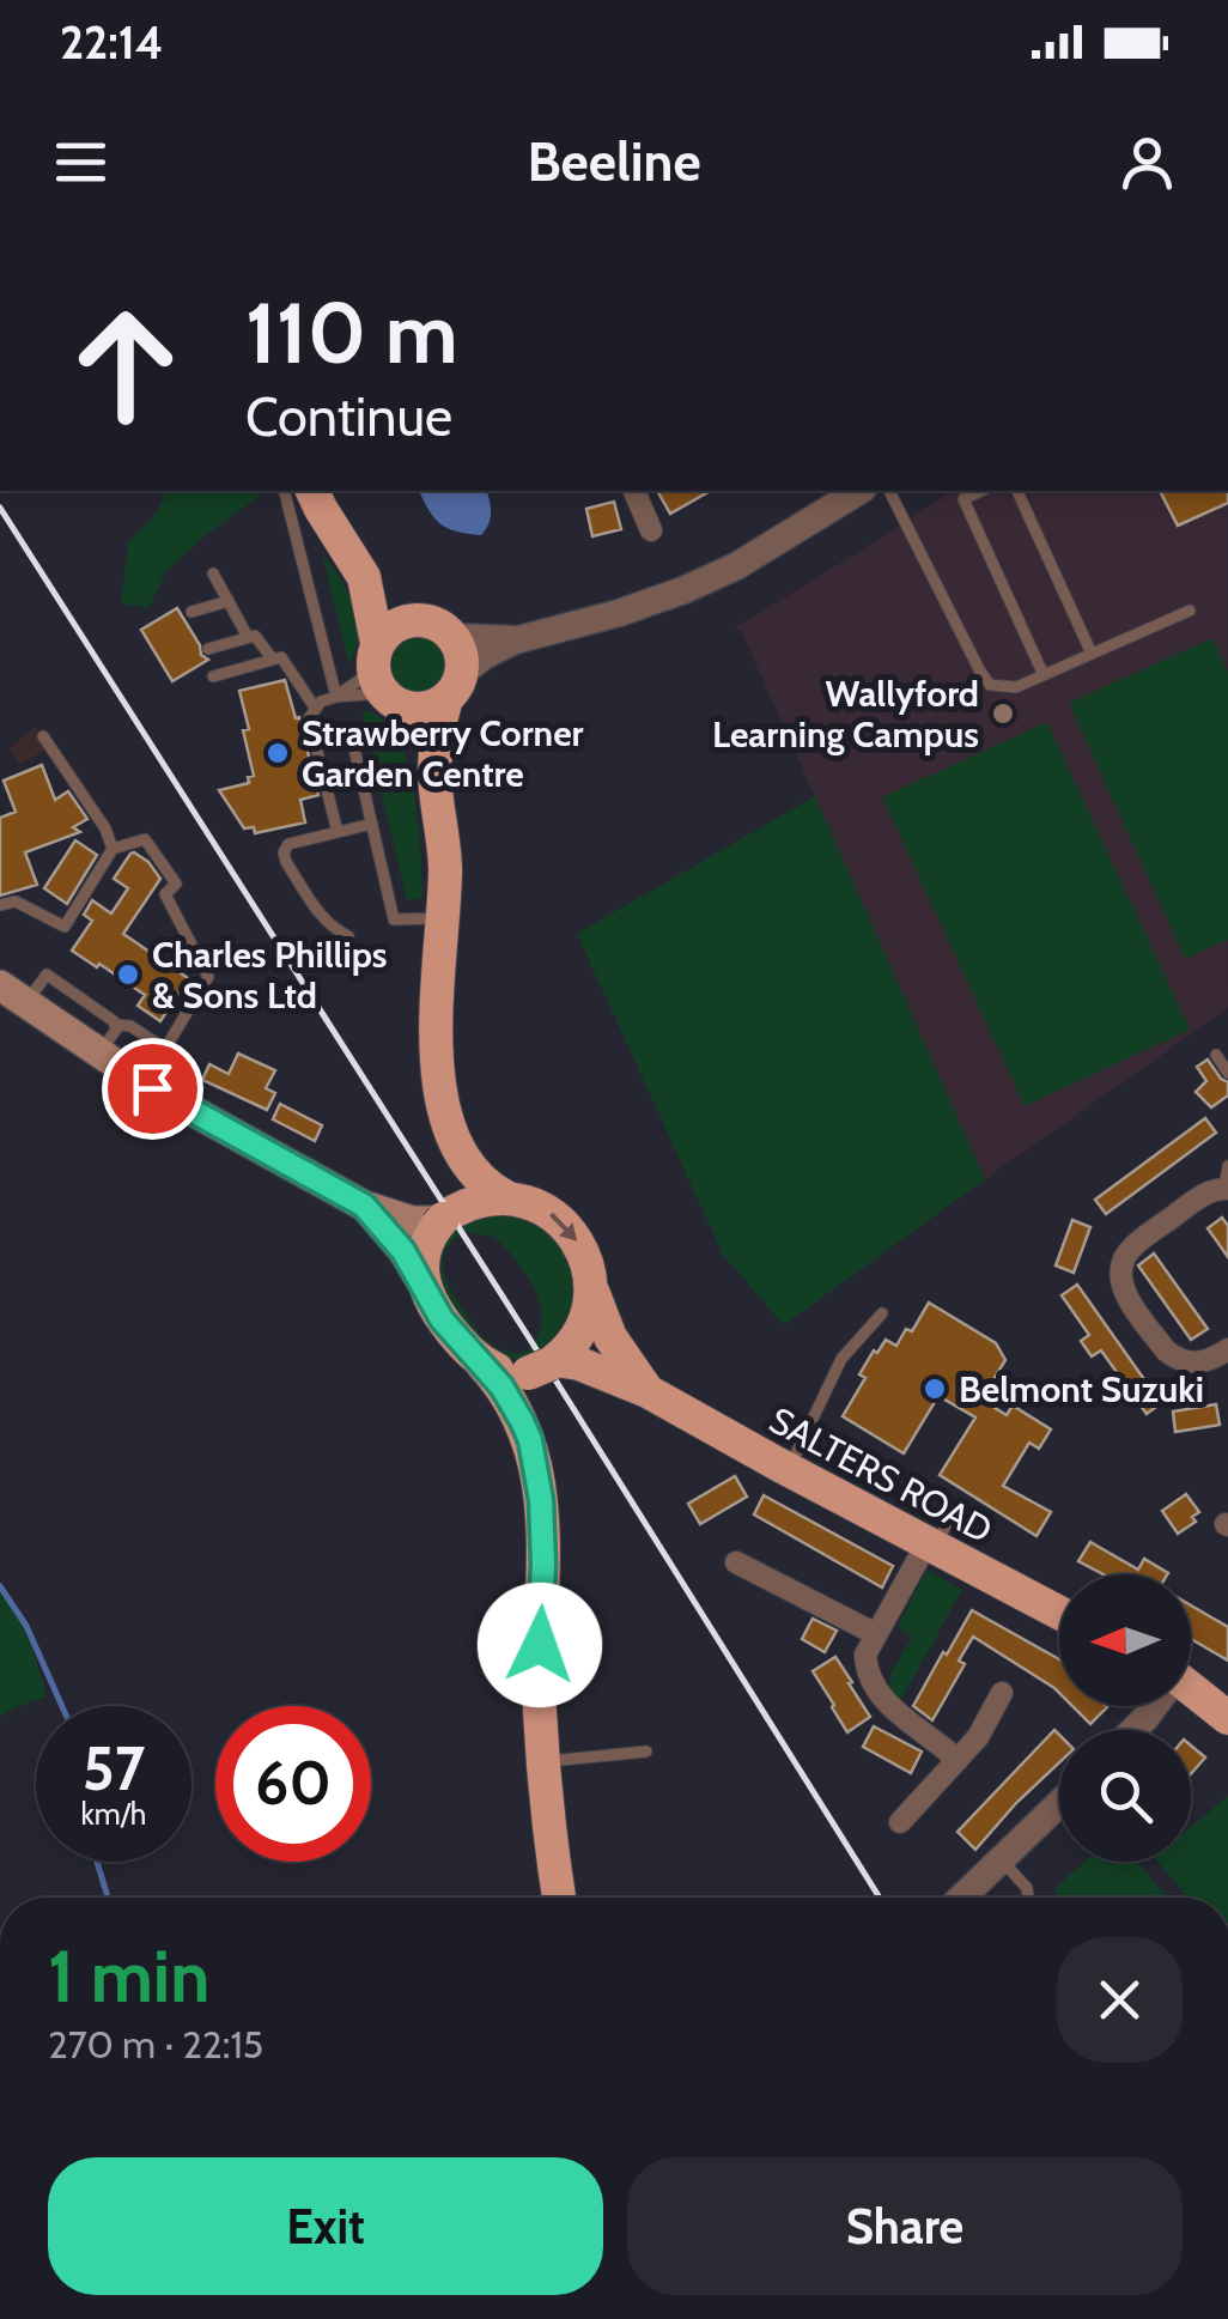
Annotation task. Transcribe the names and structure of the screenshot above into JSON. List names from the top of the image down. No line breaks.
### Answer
{"streets":{"main road":["SALTERS ROAD"]},"places":["Wallyford Learning Campus","Strawberry Corner Garden Centre","Charles Phillips & Sons Ltd","Belmont Suzuki"],"north":"left","page":{"status":"22:14","header":"Beeline","turn":["110 m","Continue"],"speed":"57 km/h","limit":"60","heading":["1 min","270 m · 22:15"],"buttons":["Exit","Share"]}}
